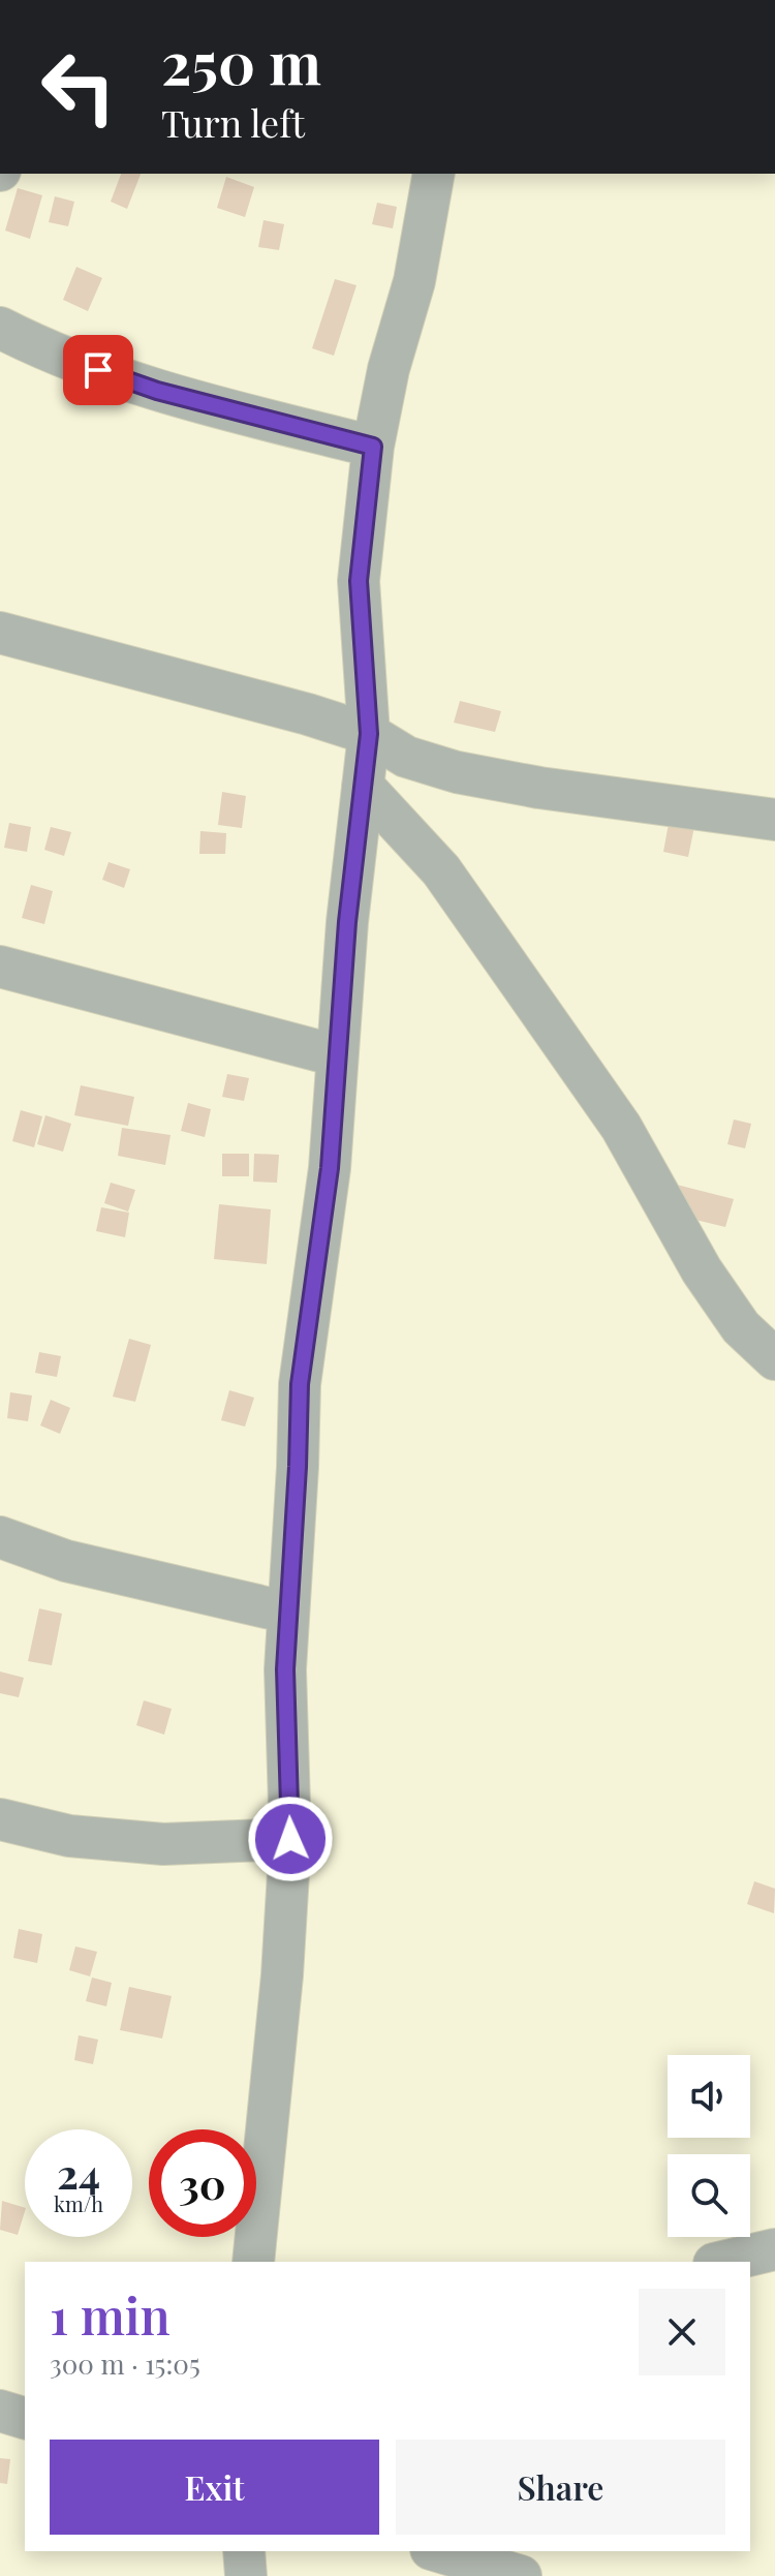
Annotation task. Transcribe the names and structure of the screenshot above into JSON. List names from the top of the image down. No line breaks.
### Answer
{"page":{"turn":["250 m","Turn left"],"speed":"24 km/h","limit":"30","heading":["1 min","300 m · 15:05"],"buttons":["Exit","Share"]}}
